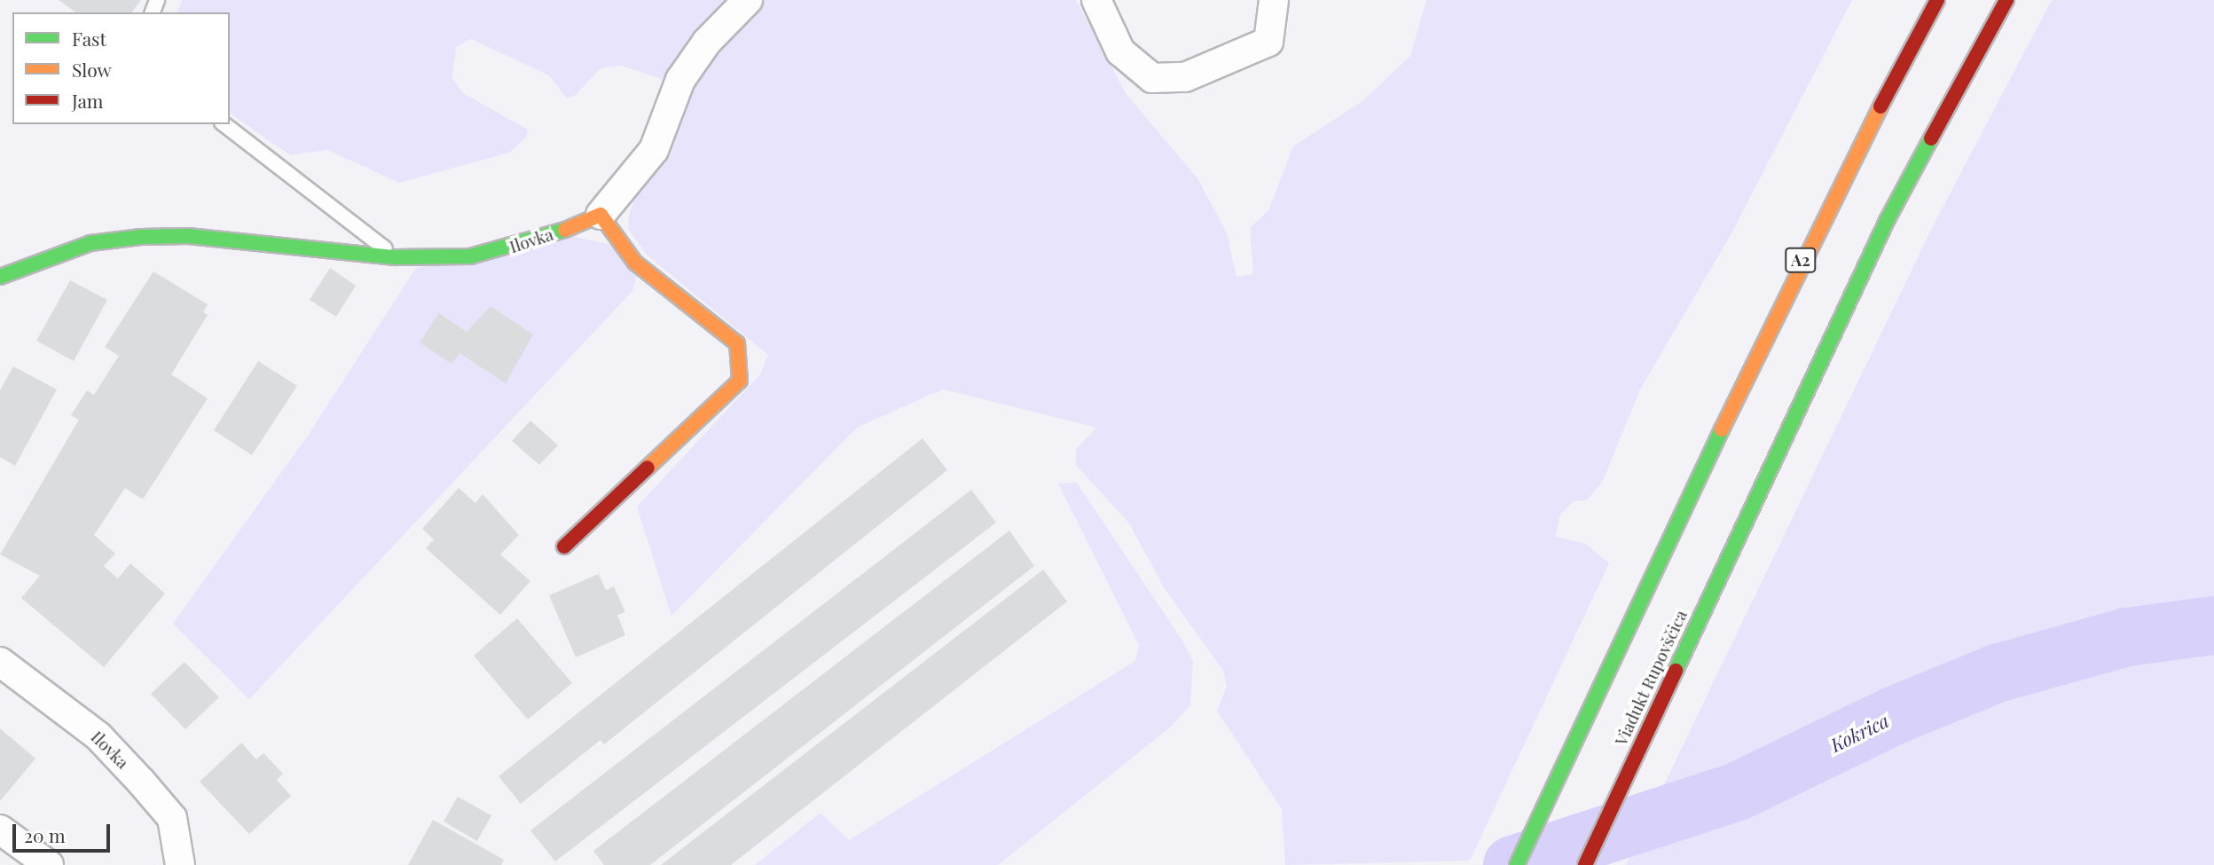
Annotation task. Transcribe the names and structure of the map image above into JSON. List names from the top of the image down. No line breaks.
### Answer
{"streets":{"main road":["Ilovka","A2","Viadukt Rupovščica"]},"water":["Kokrica"],"legend":["Fast","Slow","Jam"],"scale_bar":"20 m"}
